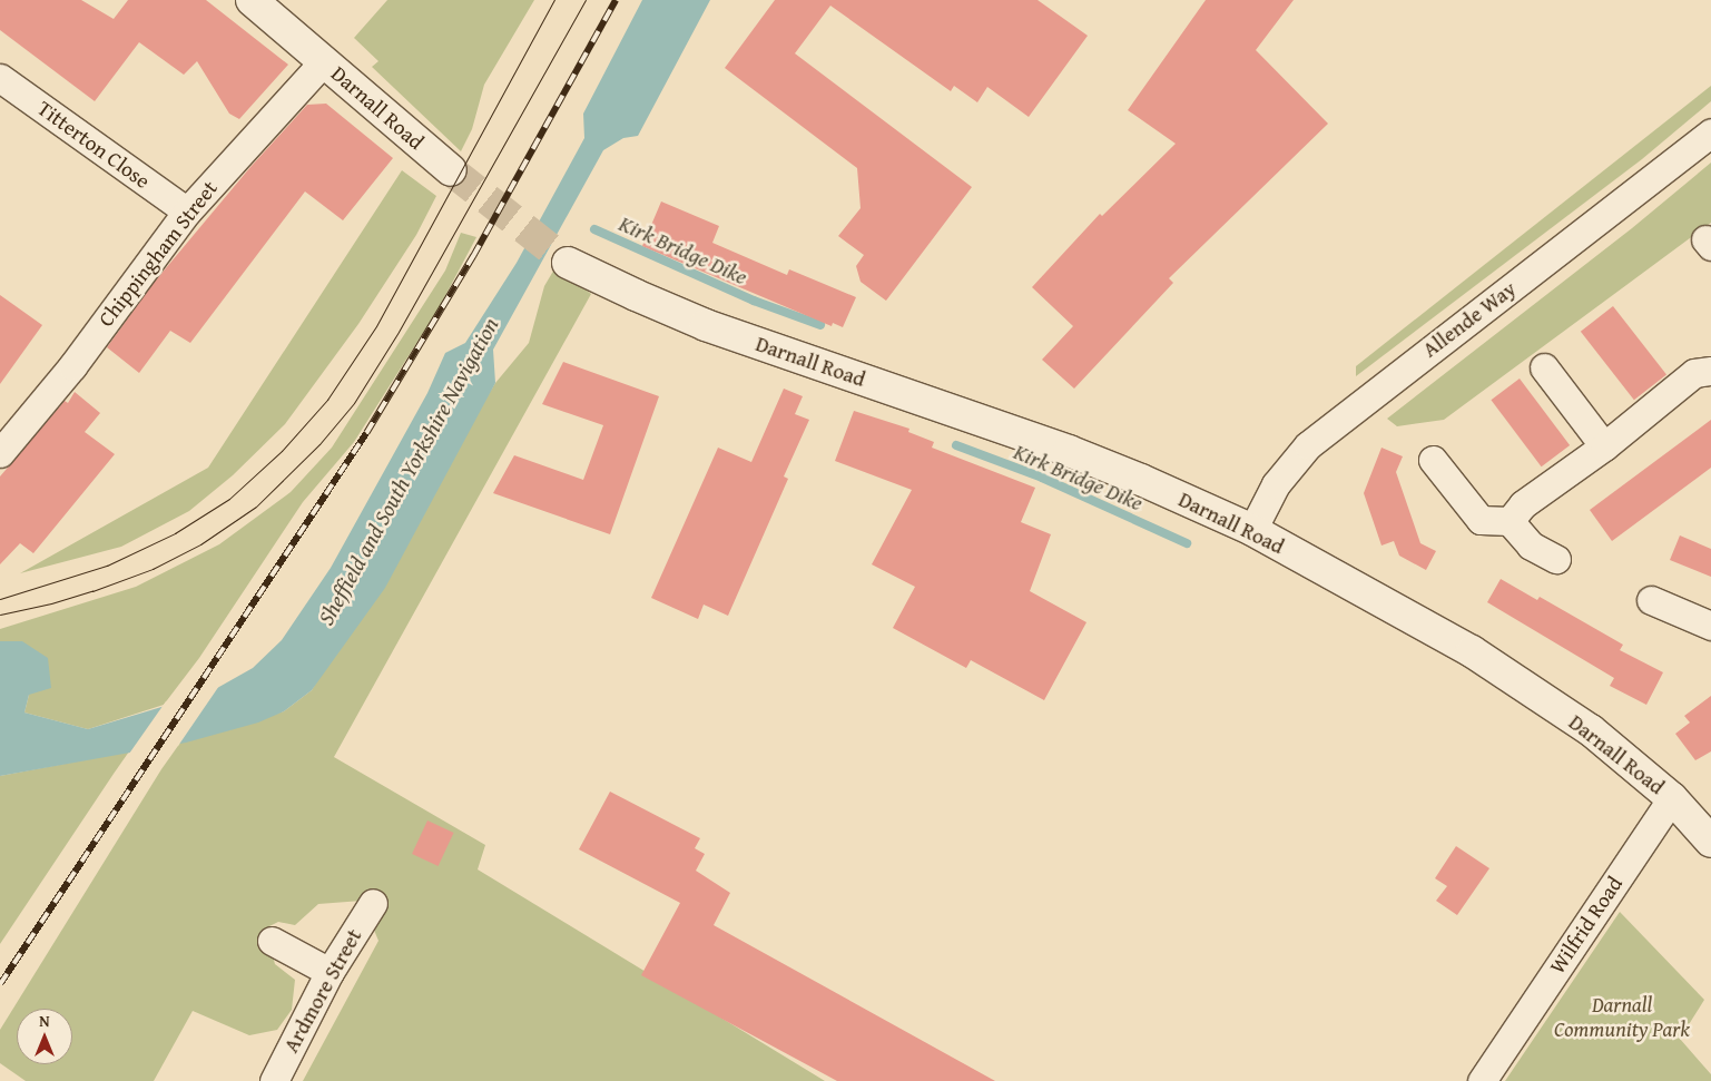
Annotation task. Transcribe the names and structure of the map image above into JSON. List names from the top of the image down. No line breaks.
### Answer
{"streets":{"main road":["Darnall Road"],"street":["Titterton Close","Chippingham Street","Allende Way","Wilfrid Road","Ardmore Street"]},"crossings":[["Darnall Road","Chippingham Street"],["Darnall Road","Allende Way"],["Darnall Road","Wilfrid Road"],["Titterton Close","Chippingham Street"]],"water":["Kirk Bridge Dike","Sheffield and South Yorkshire Navigation"],"parks":["Darnall Community Park"],"north":"top"}
